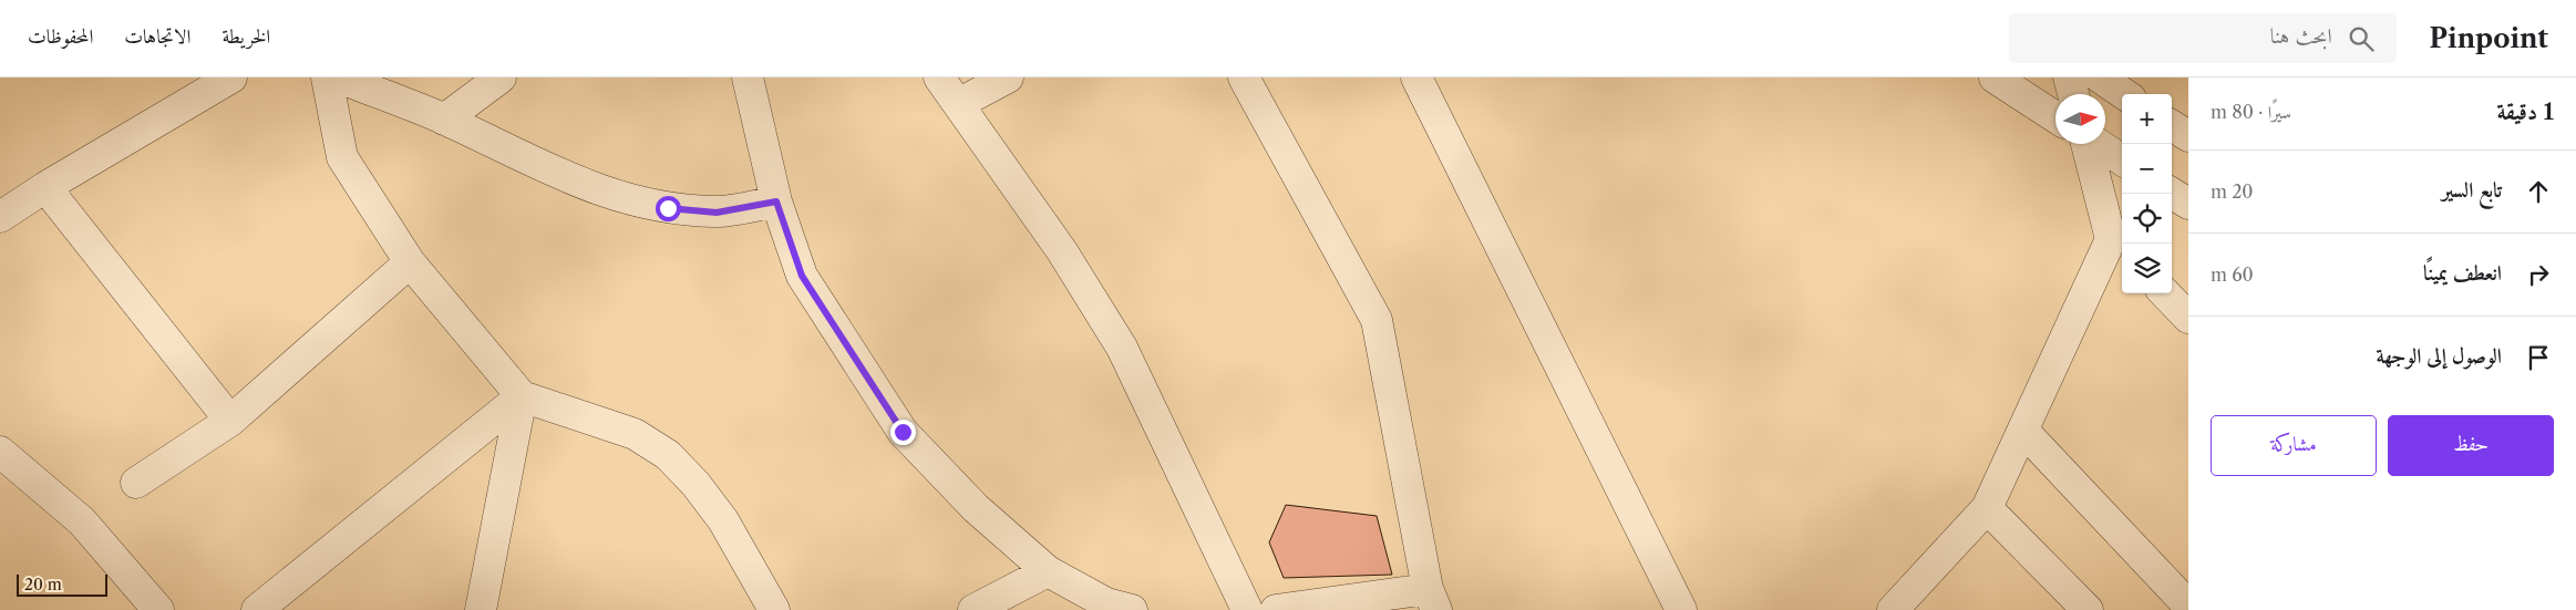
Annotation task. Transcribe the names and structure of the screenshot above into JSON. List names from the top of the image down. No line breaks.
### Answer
{"scale_bar":"20 m","north":"right","page":{"header":"Pinpoint","search":"ابحث هنا","nav":["الخريطة","الاتجاهات","المحفوظات"],"heading":["1 دقيقة","سيرًا · 80 m"],"map_buttons":["+","−"],"list":[["تابع السير","20 m"],["انعطف يمينًا","60 m"],"الوصول إلى الوجهة"],"buttons":["حفظ","مشاركة"],"scale":"20 m"}}
